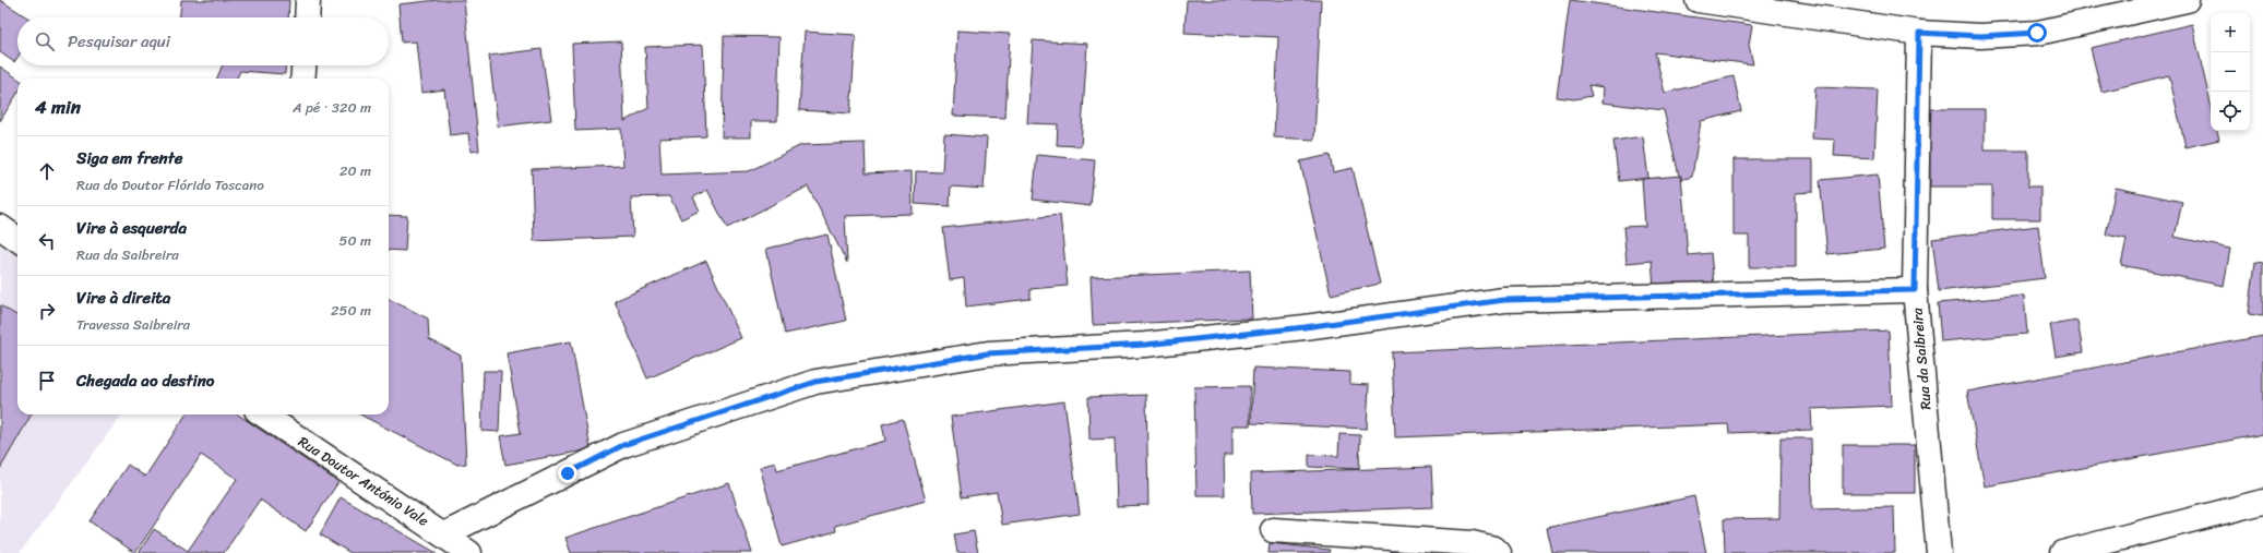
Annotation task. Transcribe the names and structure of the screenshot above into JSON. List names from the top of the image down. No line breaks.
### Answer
{"streets":{"street":["Rua da Saibreira","Rua Doutor António Vale"]},"page":{"map_buttons":["+","−"],"search":"Pesquisar aqui","heading":["4 min","A pé · 320 m"],"list":[["Siga em frente","Rua do Doutor Flórido Toscano","20 m"],["Vire à esquerda","Rua da Saibreira","50 m"],["Vire à direita","Travessa Saibreira","250 m"],"Chegada ao destino"]}}
